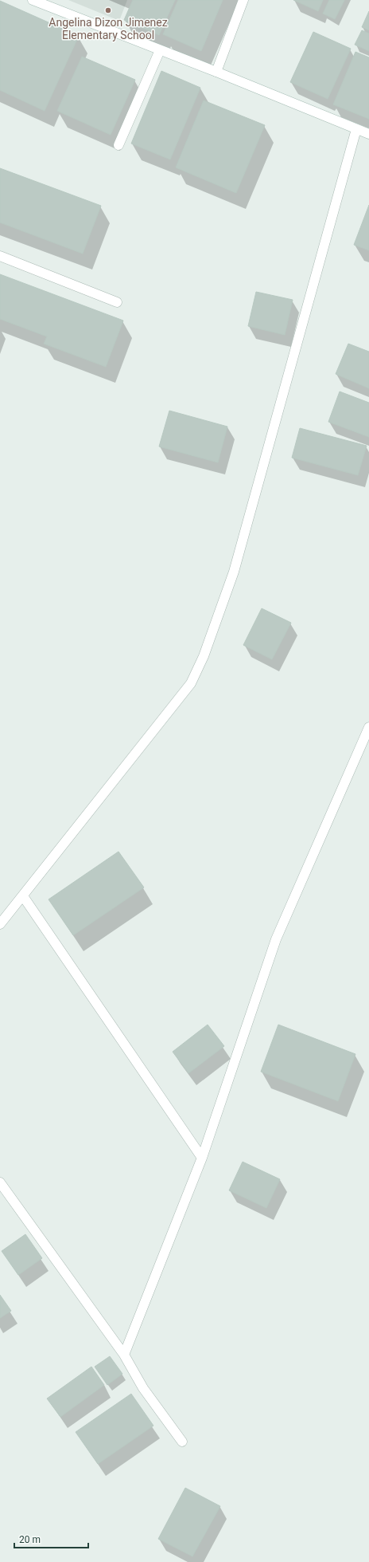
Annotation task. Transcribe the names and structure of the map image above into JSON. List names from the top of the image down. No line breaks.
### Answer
{"places":["Angelina Dizon Jimenez Elementary School"],"scale_bar":"20 m"}
